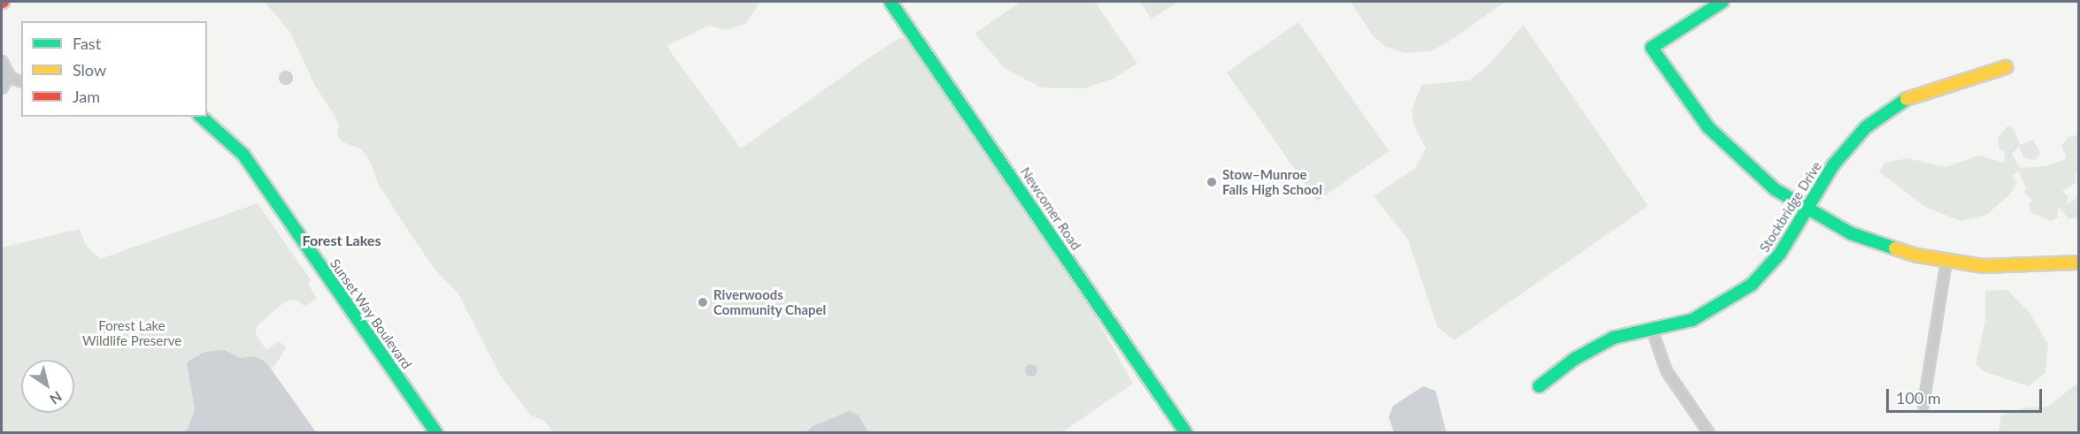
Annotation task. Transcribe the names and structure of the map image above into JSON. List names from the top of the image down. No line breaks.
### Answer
{"streets":{"street":["Stockbridge Drive","Newcomer Road","Sunset Way Boulevard"]},"districts":["Forest Lakes"],"parks":["Forest Lake Wildlife Preserve"],"places":["Stow–Munroe Falls High School","Riverwoods Community Chapel"],"legend":["Fast","Slow","Jam"],"scale_bar":"100 m","north":"bottom right"}
